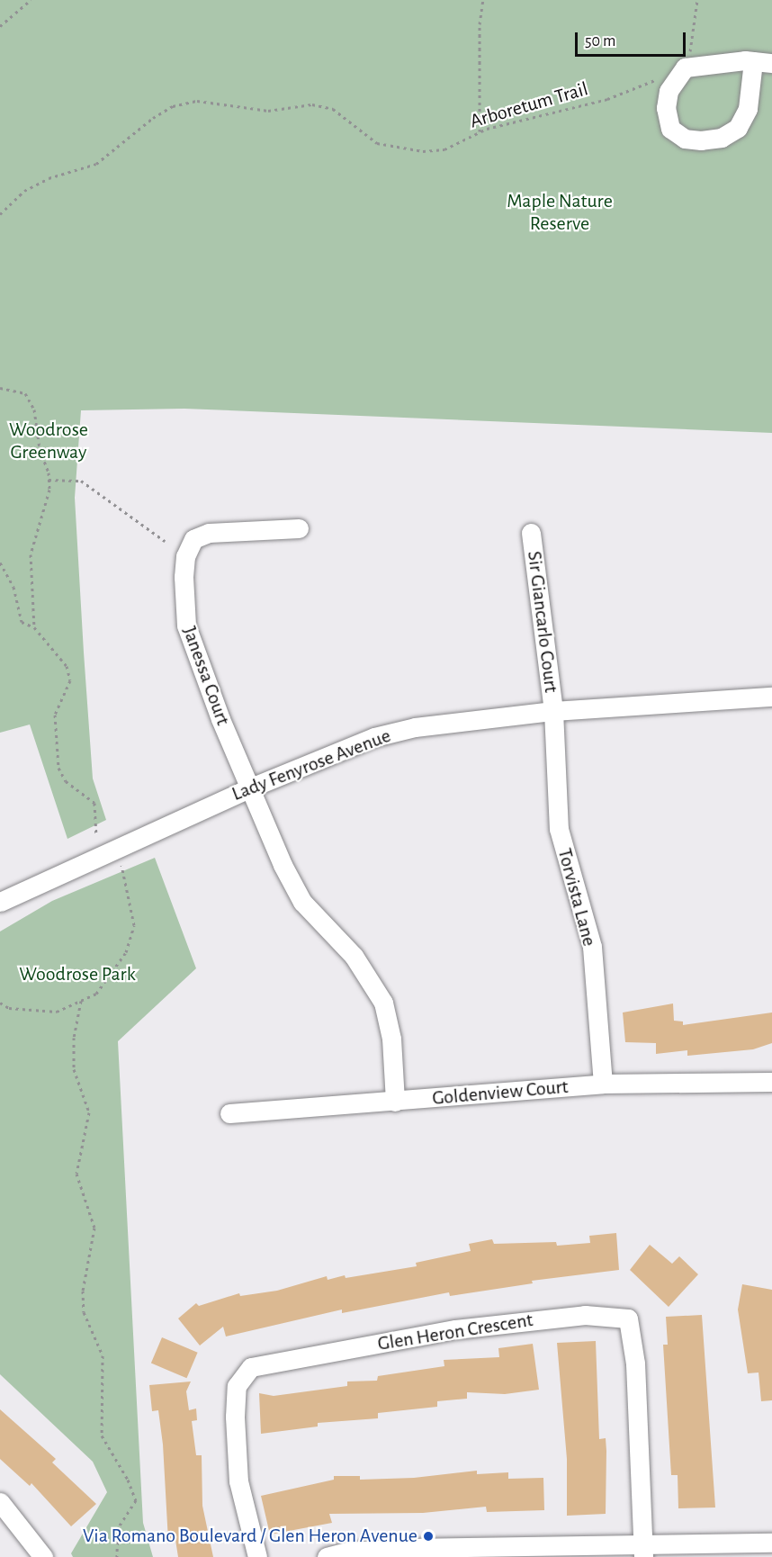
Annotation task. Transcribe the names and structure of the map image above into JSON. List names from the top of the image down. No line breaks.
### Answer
{"streets":{"street":["Sir Giancarlo Court","Janessa Court","Lady Fenyrose Avenue","Torvista Lane","Goldenview Court","Glen Heron Crescent"],"path":["Arboretum Trail"]},"crossings":[["Sir Giancarlo Court","Lady Fenyrose Avenue"],["Sir Giancarlo Court","Torvista Lane"],["Janessa Court","Lady Fenyrose Avenue"],["Janessa Court","Goldenview Court"],["Lady Fenyrose Avenue","Torvista Lane"],["Torvista Lane","Goldenview Court"]],"parks":["Maple Nature Reserve","Woodrose Greenway","Woodrose Park"],"places":["Via Romano Boulevard / Glen Heron Avenue"],"scale_bar":"50 m"}
